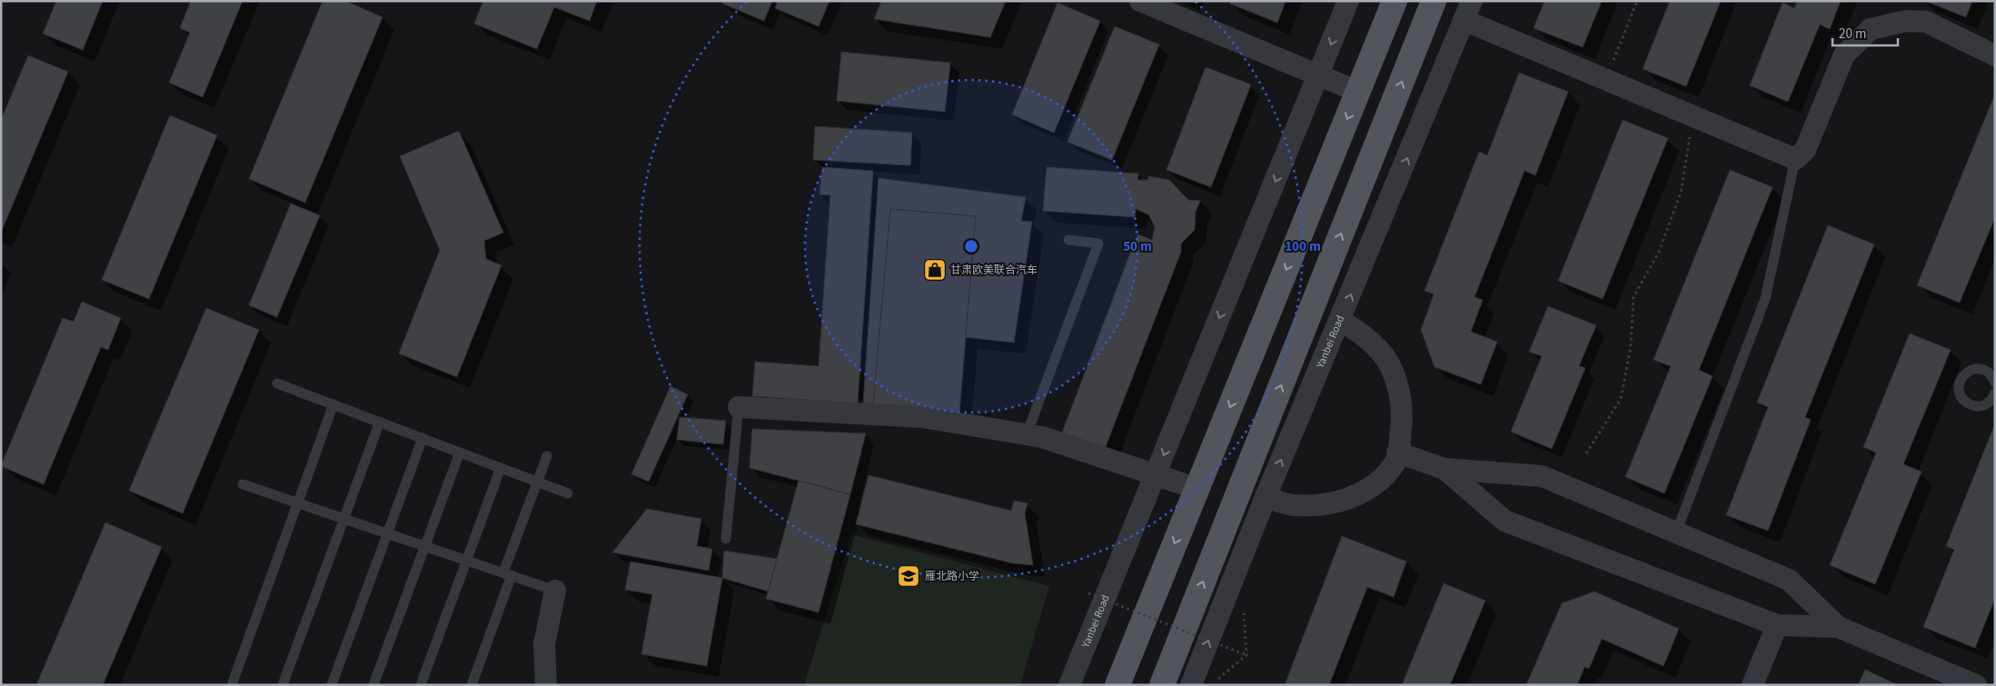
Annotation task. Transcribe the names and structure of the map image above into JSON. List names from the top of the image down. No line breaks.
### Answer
{"streets":{"street":["Yanbei Road"]},"places":{"shop":["甘肃欧美联合汽车"],"school or university":["雁北路小学"]},"scale_bar":"20 m","rings":["50 m","100 m"]}
